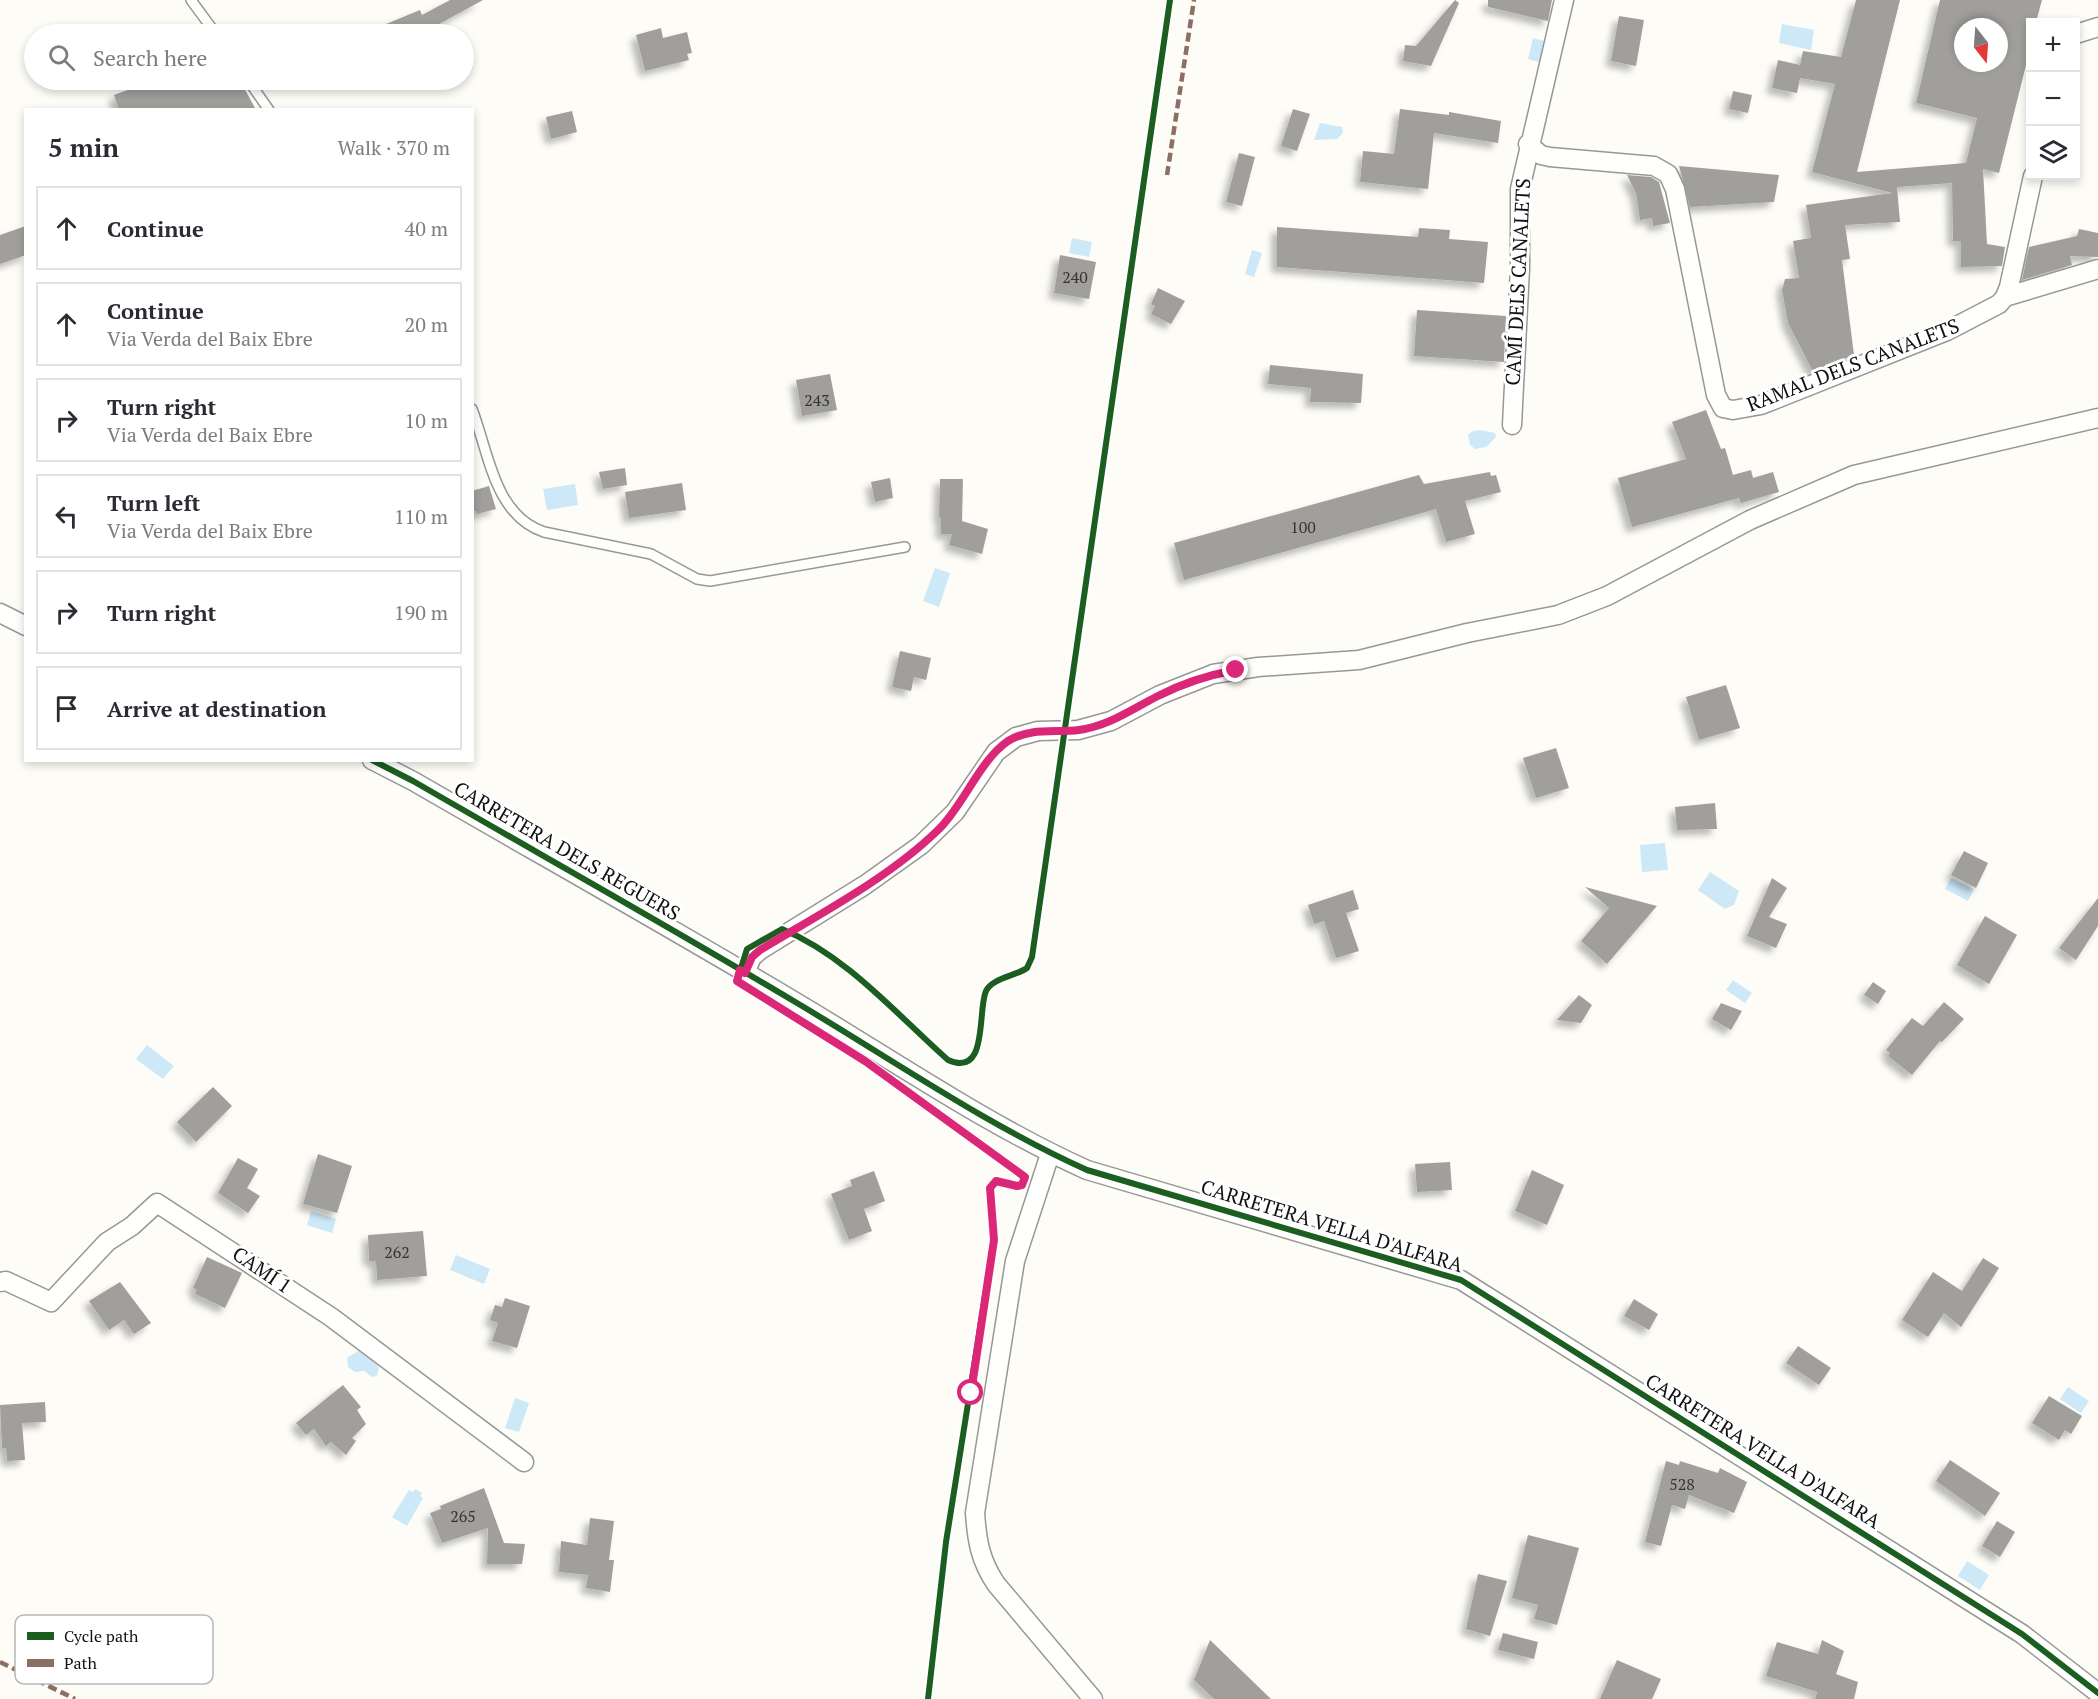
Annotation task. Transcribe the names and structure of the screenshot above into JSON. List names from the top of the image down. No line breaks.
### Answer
{"streets":{"street":["CAMÍ DELS CANALETS","RAMAL DELS CANALETS","CARRETERA DELS REGUERS","CARRETERA VELLA D'ALFARA","CAMÍ 1"]},"crossings":[["CAMÍ DELS CANALETS","RAMAL DELS CANALETS"],["CARRETERA DELS REGUERS","CARRETERA VELLA D'ALFARA"]],"house_numbers":["240","243","100","262","528","265"],"legend":["Cycle path","Path"],"north":"bottom","page":{"map_buttons":["+","−"],"search":"Search here","heading":["5 min","Walk · 370 m"],"list":[["Continue","40 m"],["Continue","Via Verda del Baix Ebre","20 m"],["Turn right","Via Verda del Baix Ebre","10 m"],["Turn left","Via Verda del Baix Ebre","110 m"],["Turn right","190 m"],"Arrive at destination"]}}
